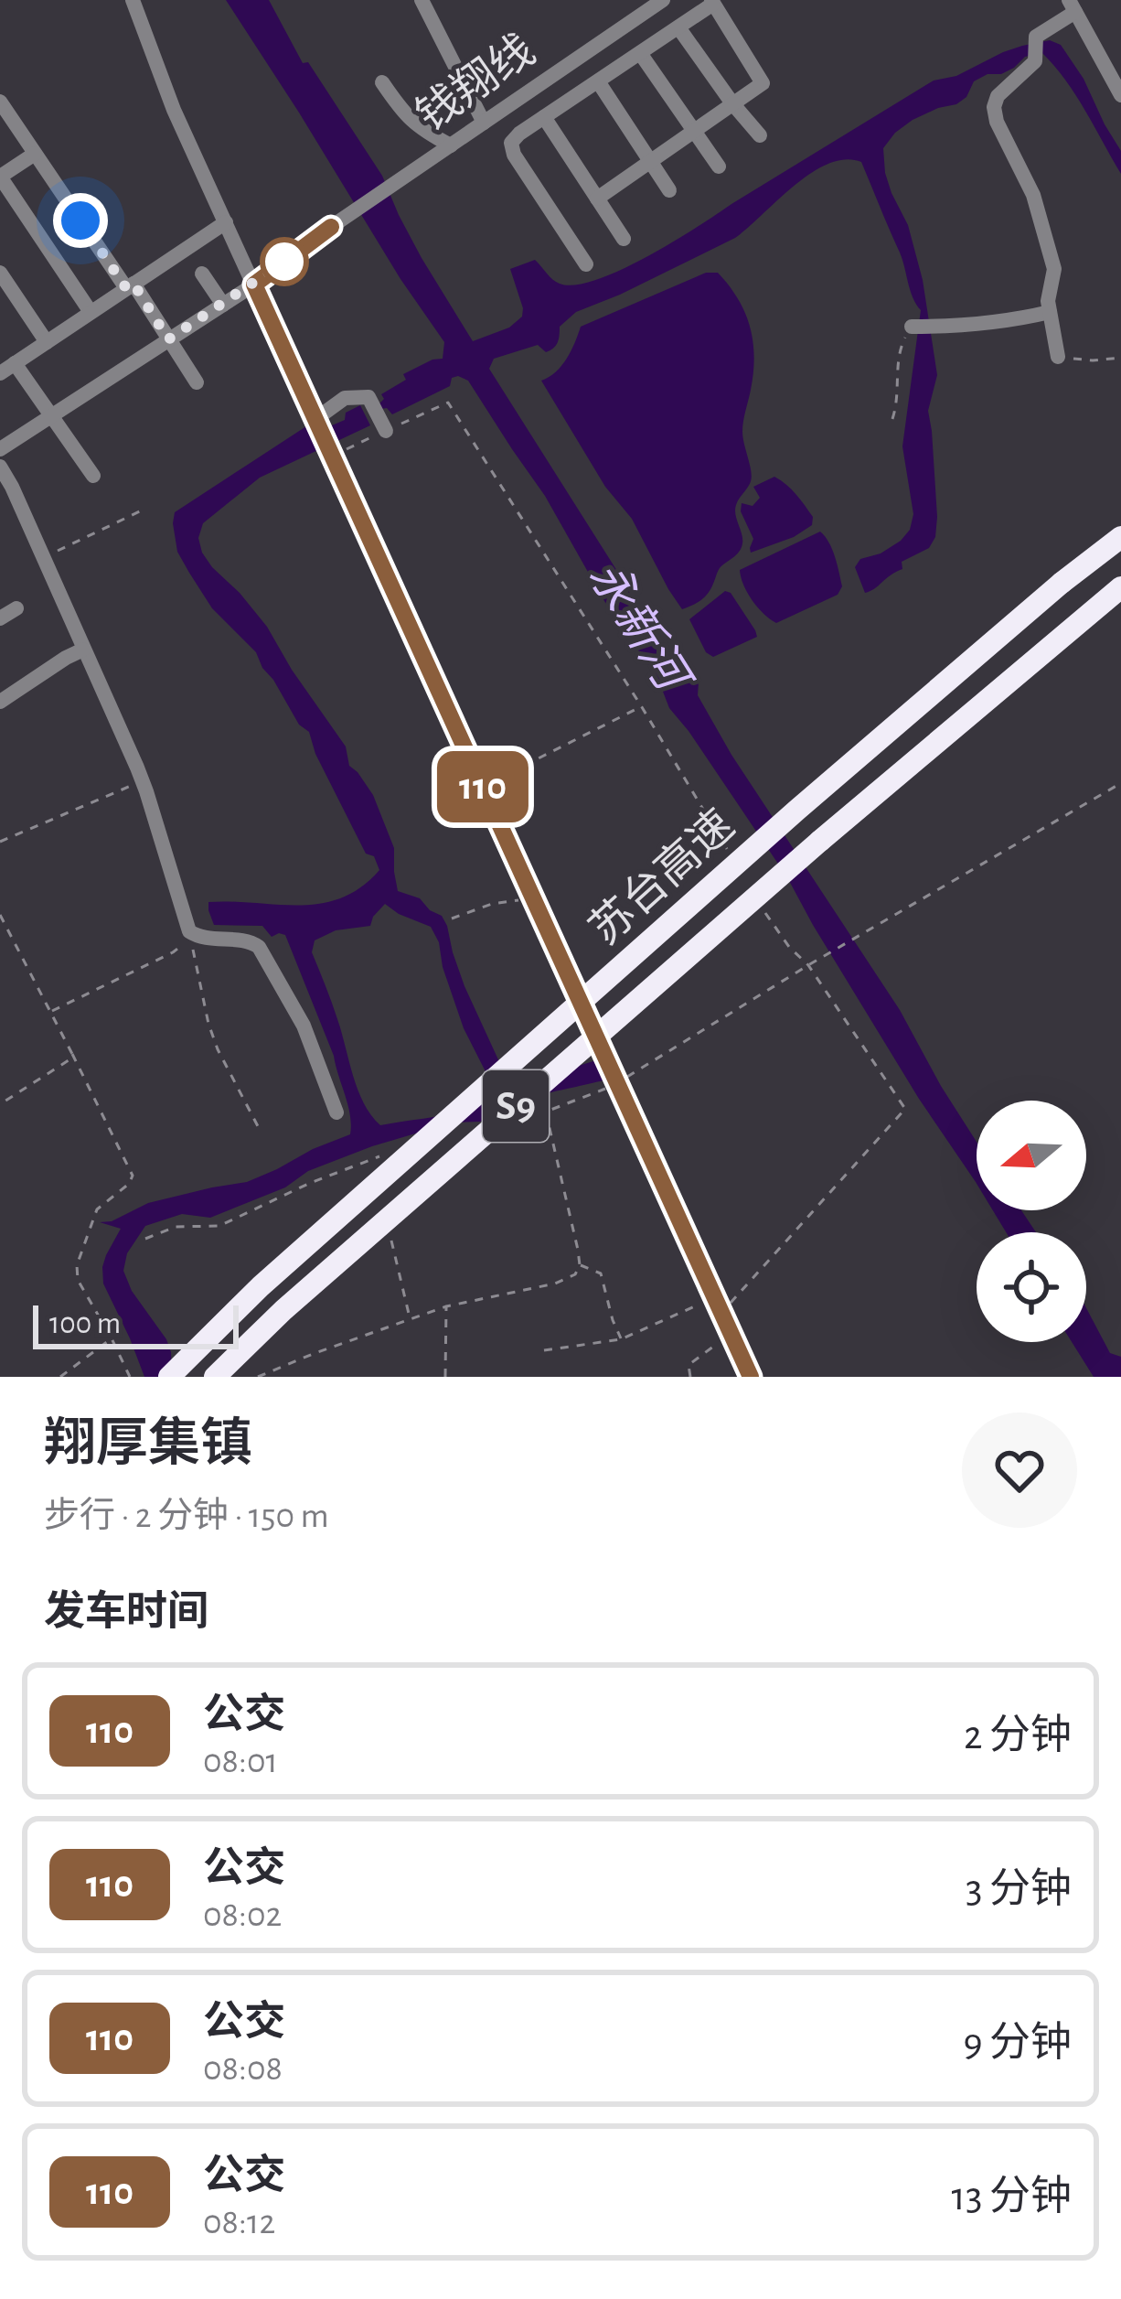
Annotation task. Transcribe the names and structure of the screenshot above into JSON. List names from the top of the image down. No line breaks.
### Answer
{"streets":{"highway":["苏台高速","S9"],"street":["钱翔线"]},"water":["永新河"],"lines":["bus line 110"],"scale_bar":"100 m","north":"left","page":{"on_map":"110","scale":"100 m","heading":[["翔厚集镇","步行 · 2 分钟 · 150 m"],"发车时间"],"list":[{"mark":"110","name":"公交","note":"08:01","value":"2 分钟"},{"mark":"110","name":"公交","note":"08:02","value":"3 分钟"},{"mark":"110","name":"公交","note":"08:08","value":"9 分钟"},{"mark":"110","name":"公交","note":"08:12","value":"13 分钟"}]}}
